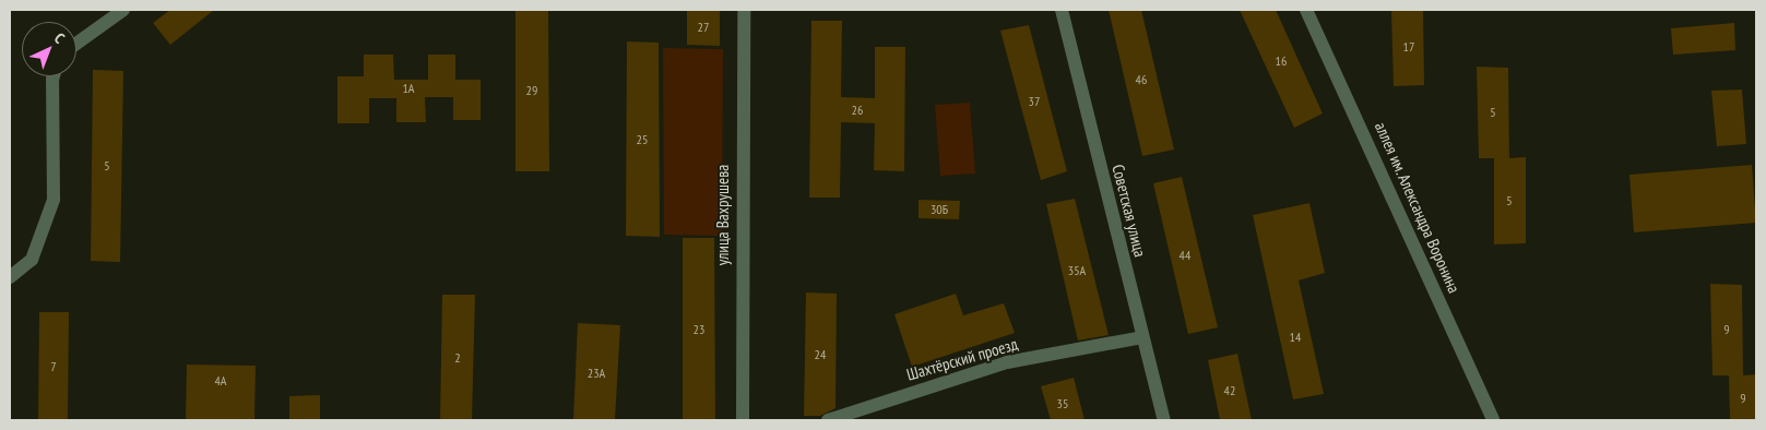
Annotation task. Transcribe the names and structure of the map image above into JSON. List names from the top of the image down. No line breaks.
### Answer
{"streets":{"street":["аллея им. Александра Воронина","Советская улица","улица Вахрушева","Шахтёрский проезд"]},"crossings":[["Советская улица","Шахтёрский проезд"]],"house_numbers":["27","17","16","46","1А","29","37","26","5","25","5","5","30Б","44","35А","23","9","14","24","2","7","23А","4А","42","9","35"],"north":"top right"}
